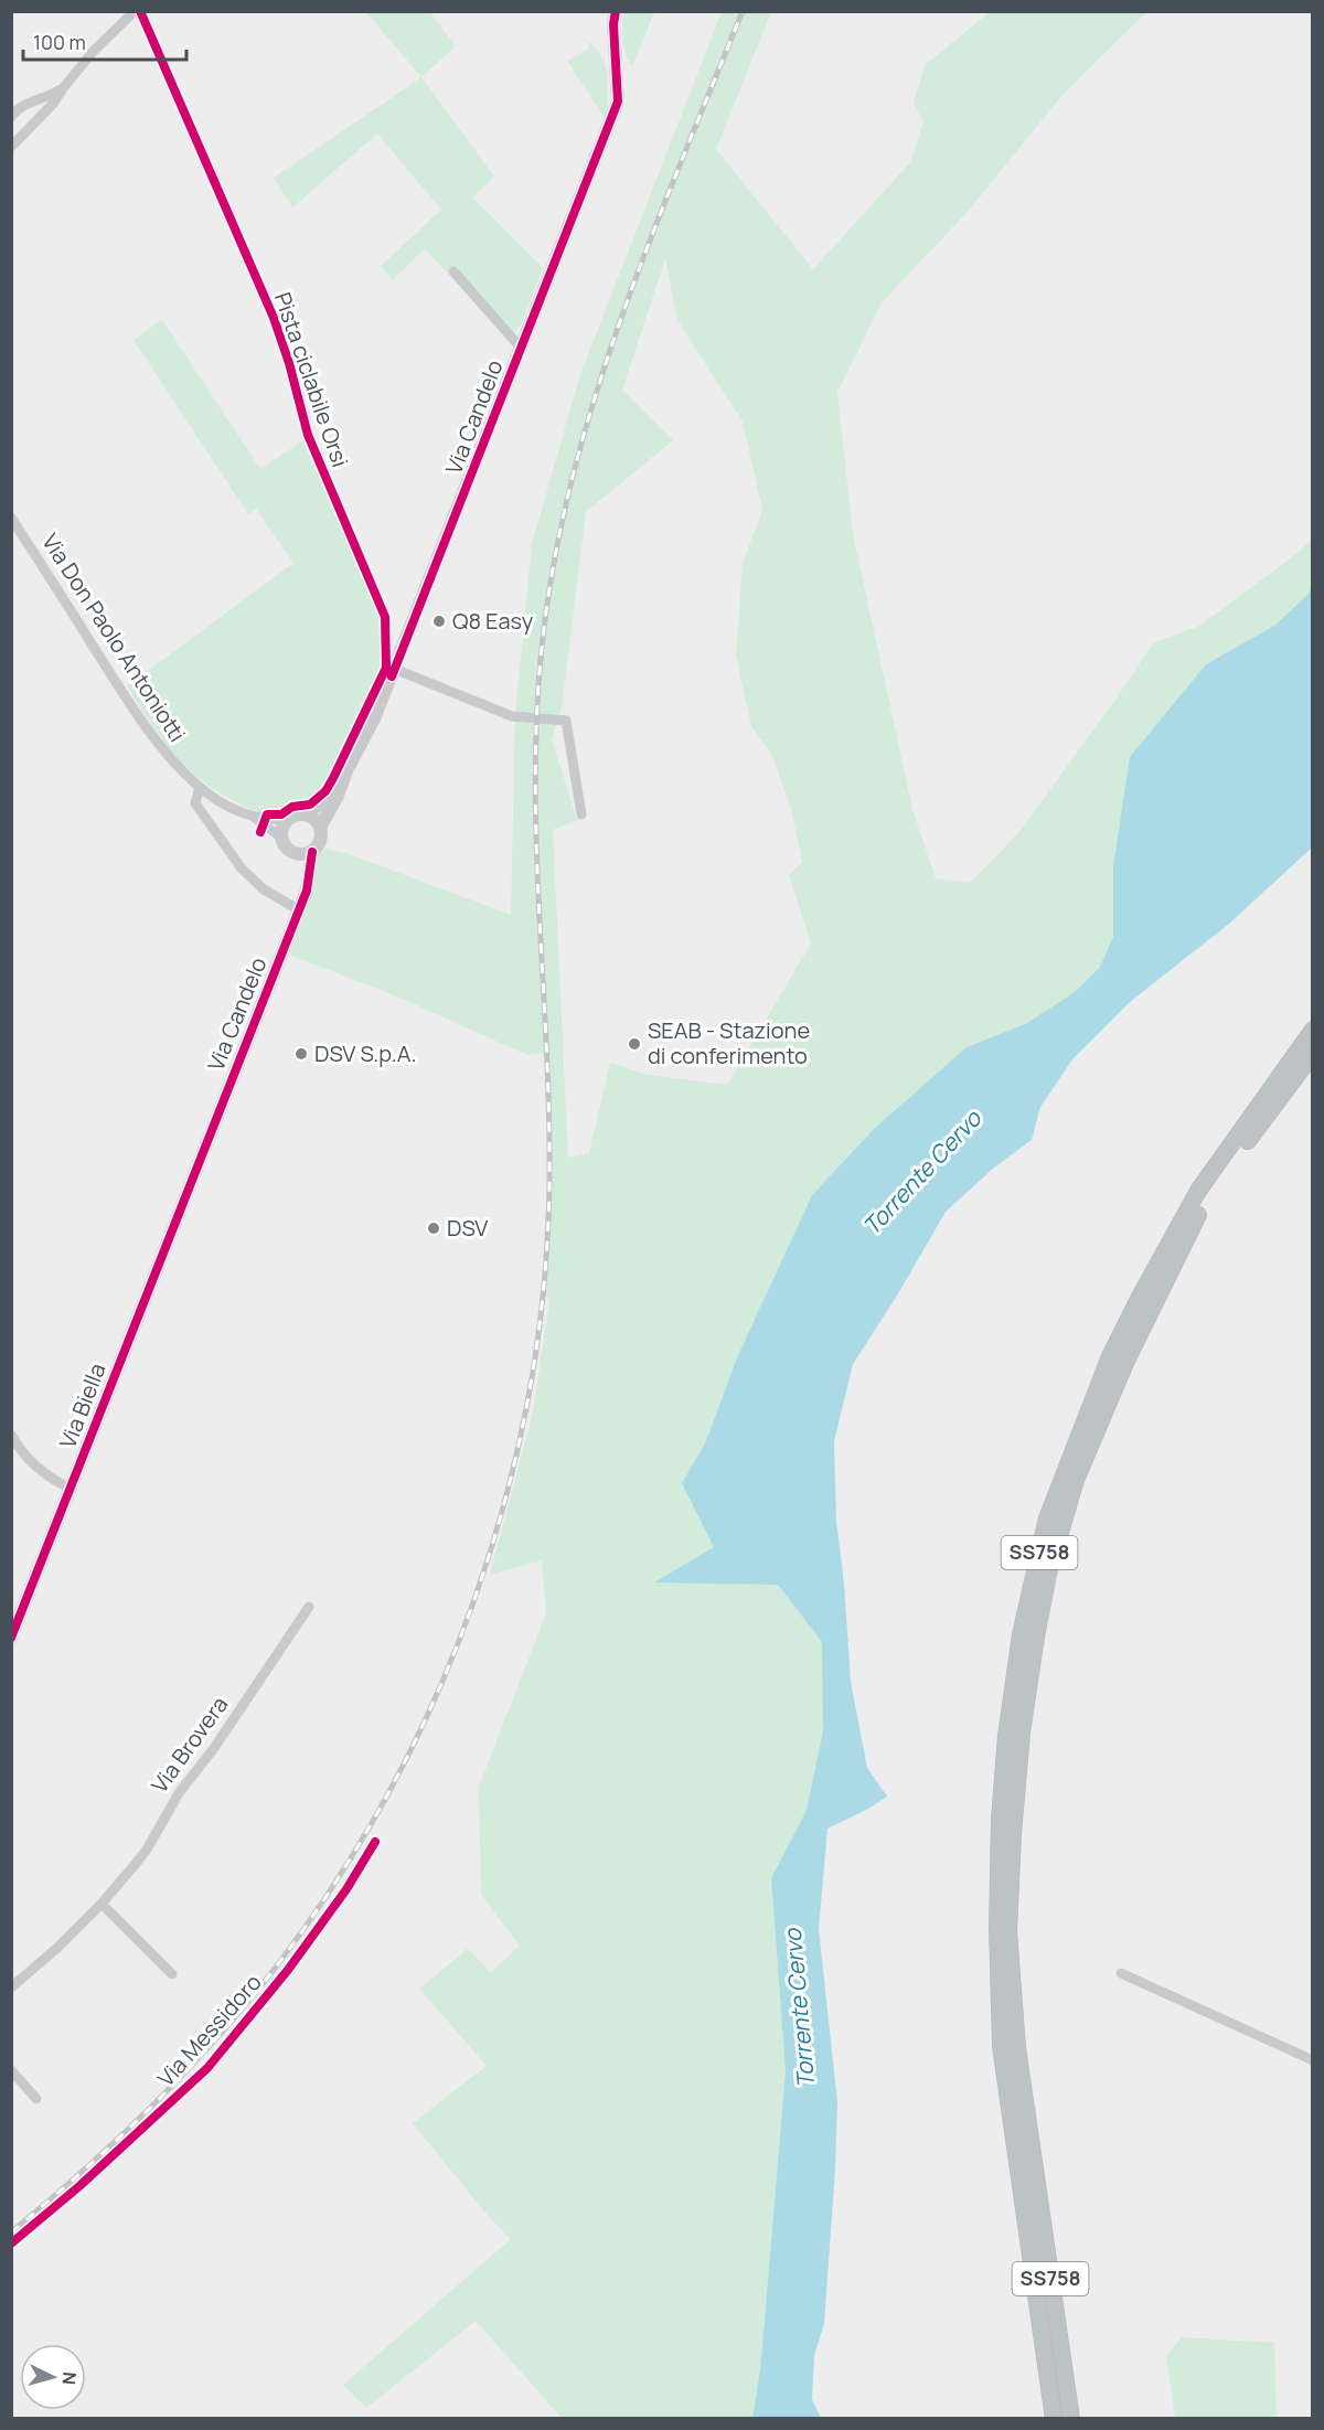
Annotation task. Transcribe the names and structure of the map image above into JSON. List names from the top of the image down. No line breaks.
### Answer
{"streets":{"highway":["SS758"],"street":["Via Candelo","Via Don Paolo Antoniotti","Via Biella","Via Brovera","Via Messidoro"],"cycle path":["Pista ciclabile Orsi"]},"crossings":[["Via Candelo","Via Don Paolo Antoniotti"],["Via Candelo","Via Biella"]],"water":["Torrente Cervo"],"places":["Q8 Easy","SEAB - Stazione di conferimento","DSV S.p.A.","DSV"],"scale_bar":"100 m","north":"right"}
